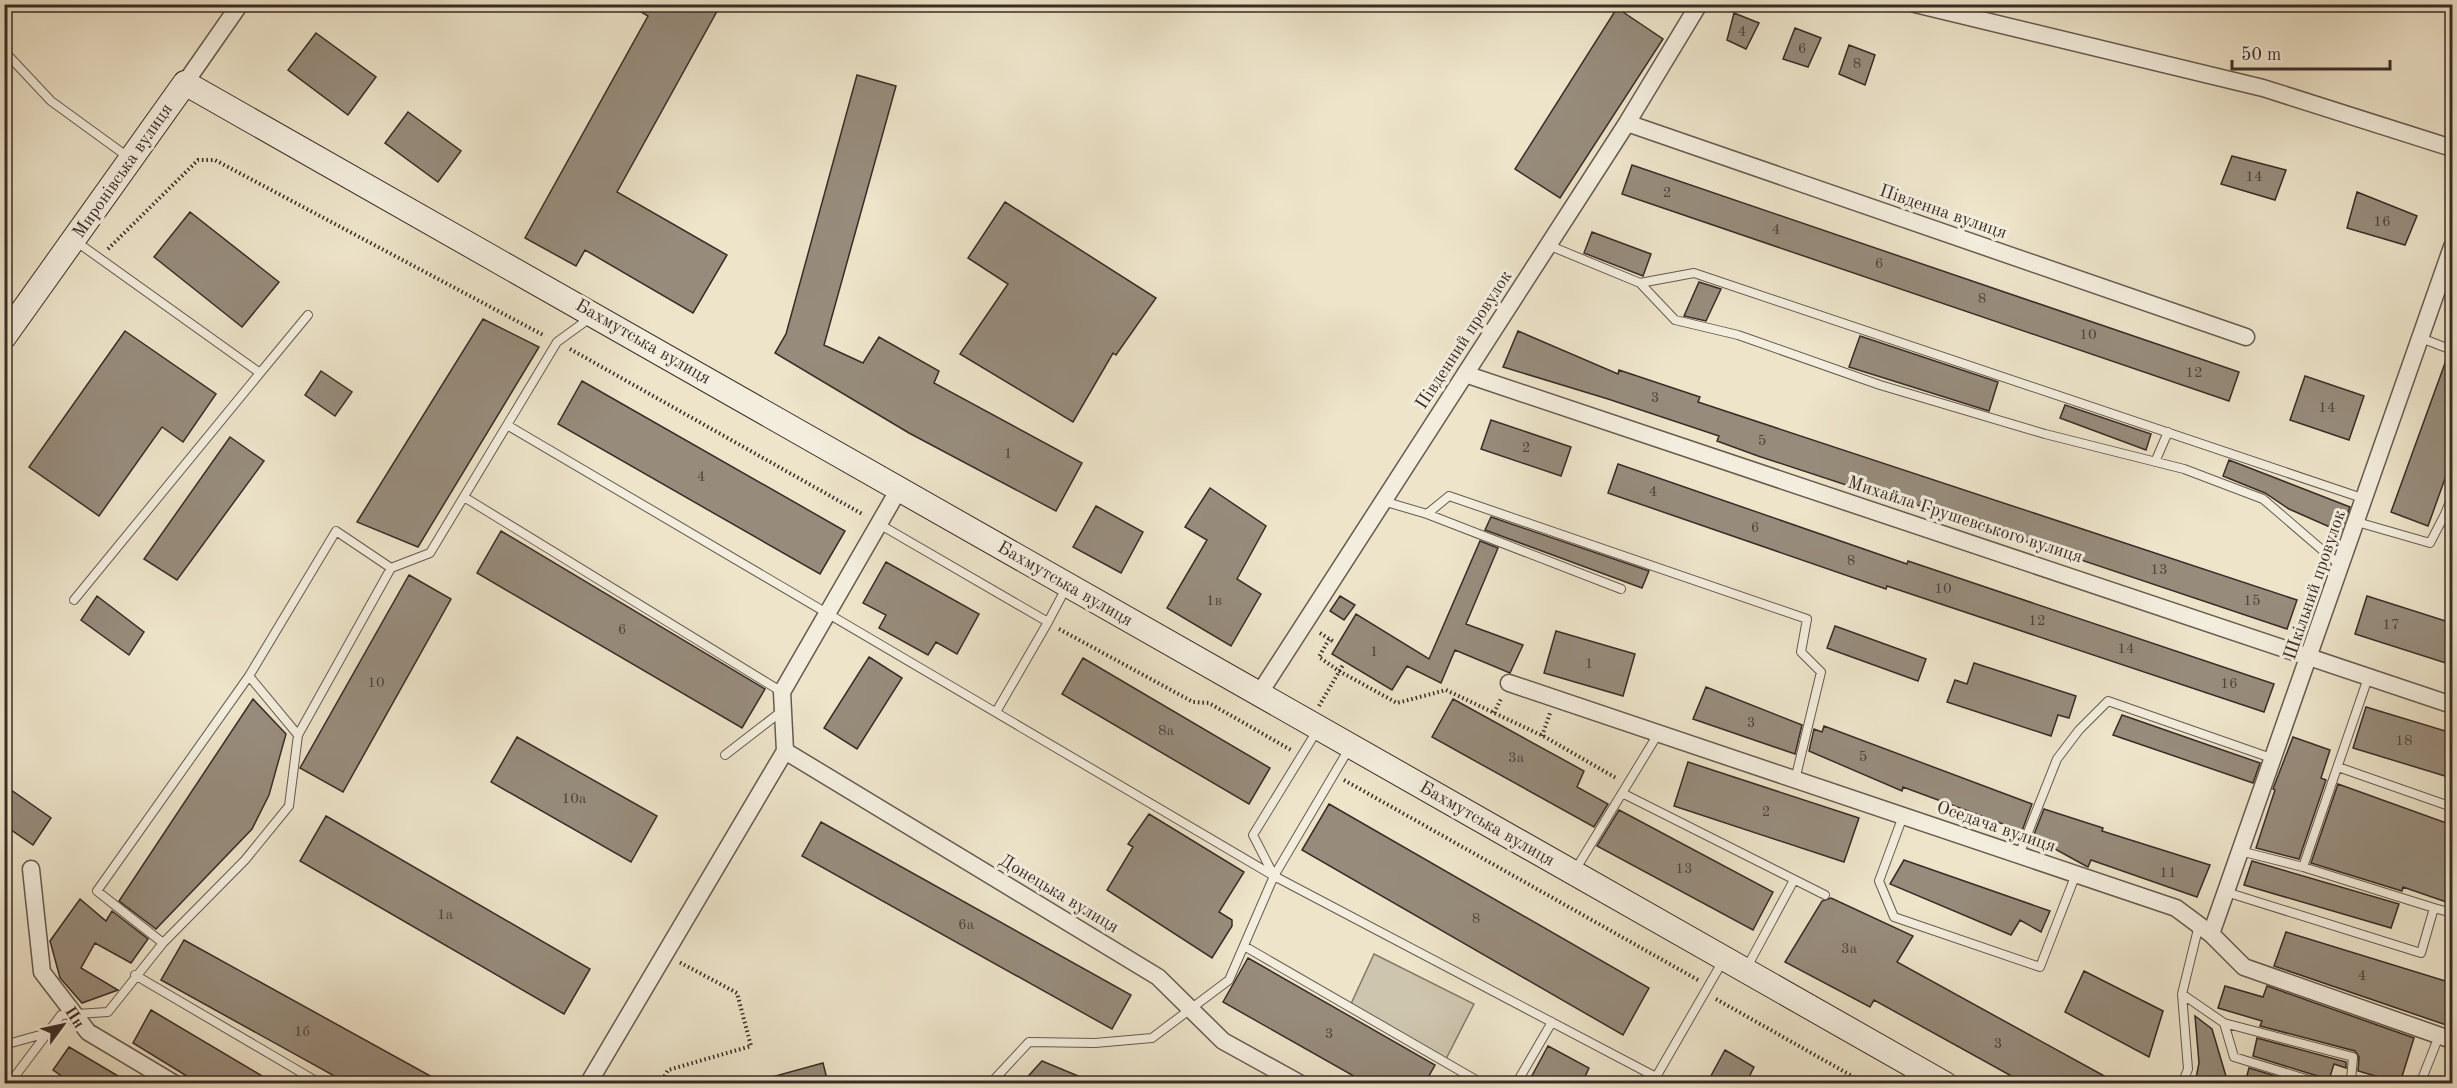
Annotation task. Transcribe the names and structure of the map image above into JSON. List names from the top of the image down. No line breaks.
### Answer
{"streets":{"street":["Миронівська вулиця","Південна вулиця","Південний провулок","Бахмутська вулиця","Михайла Грушевського вулиця","Шкільний провулок","Оседача вулиця","Донецька вулиця"]},"crossings":[["Миронівська вулиця","Бахмутська вулиця"],["Південна вулиця","Південний провулок"],["Південний провулок","Бахмутська вулиця"],["Південний провулок","Михайла Грушевського вулиця"],["Михайла Грушевського вулиця","Шкільний провулок"],["Шкільний провулок","Оседача вулиця"]],"house_numbers":["4","6","8","14","2","16","4","6","8","10","12","3","14","5","2","1","4","4","6","8","13","10","1в","15","12","17","6","14","1","1","10","16","3","8а","18","5","3а","10а","2","13","11","1а","8","6а","3а","4","1б","3","3"],"scale_bar":"50 m","north":"top right"}
